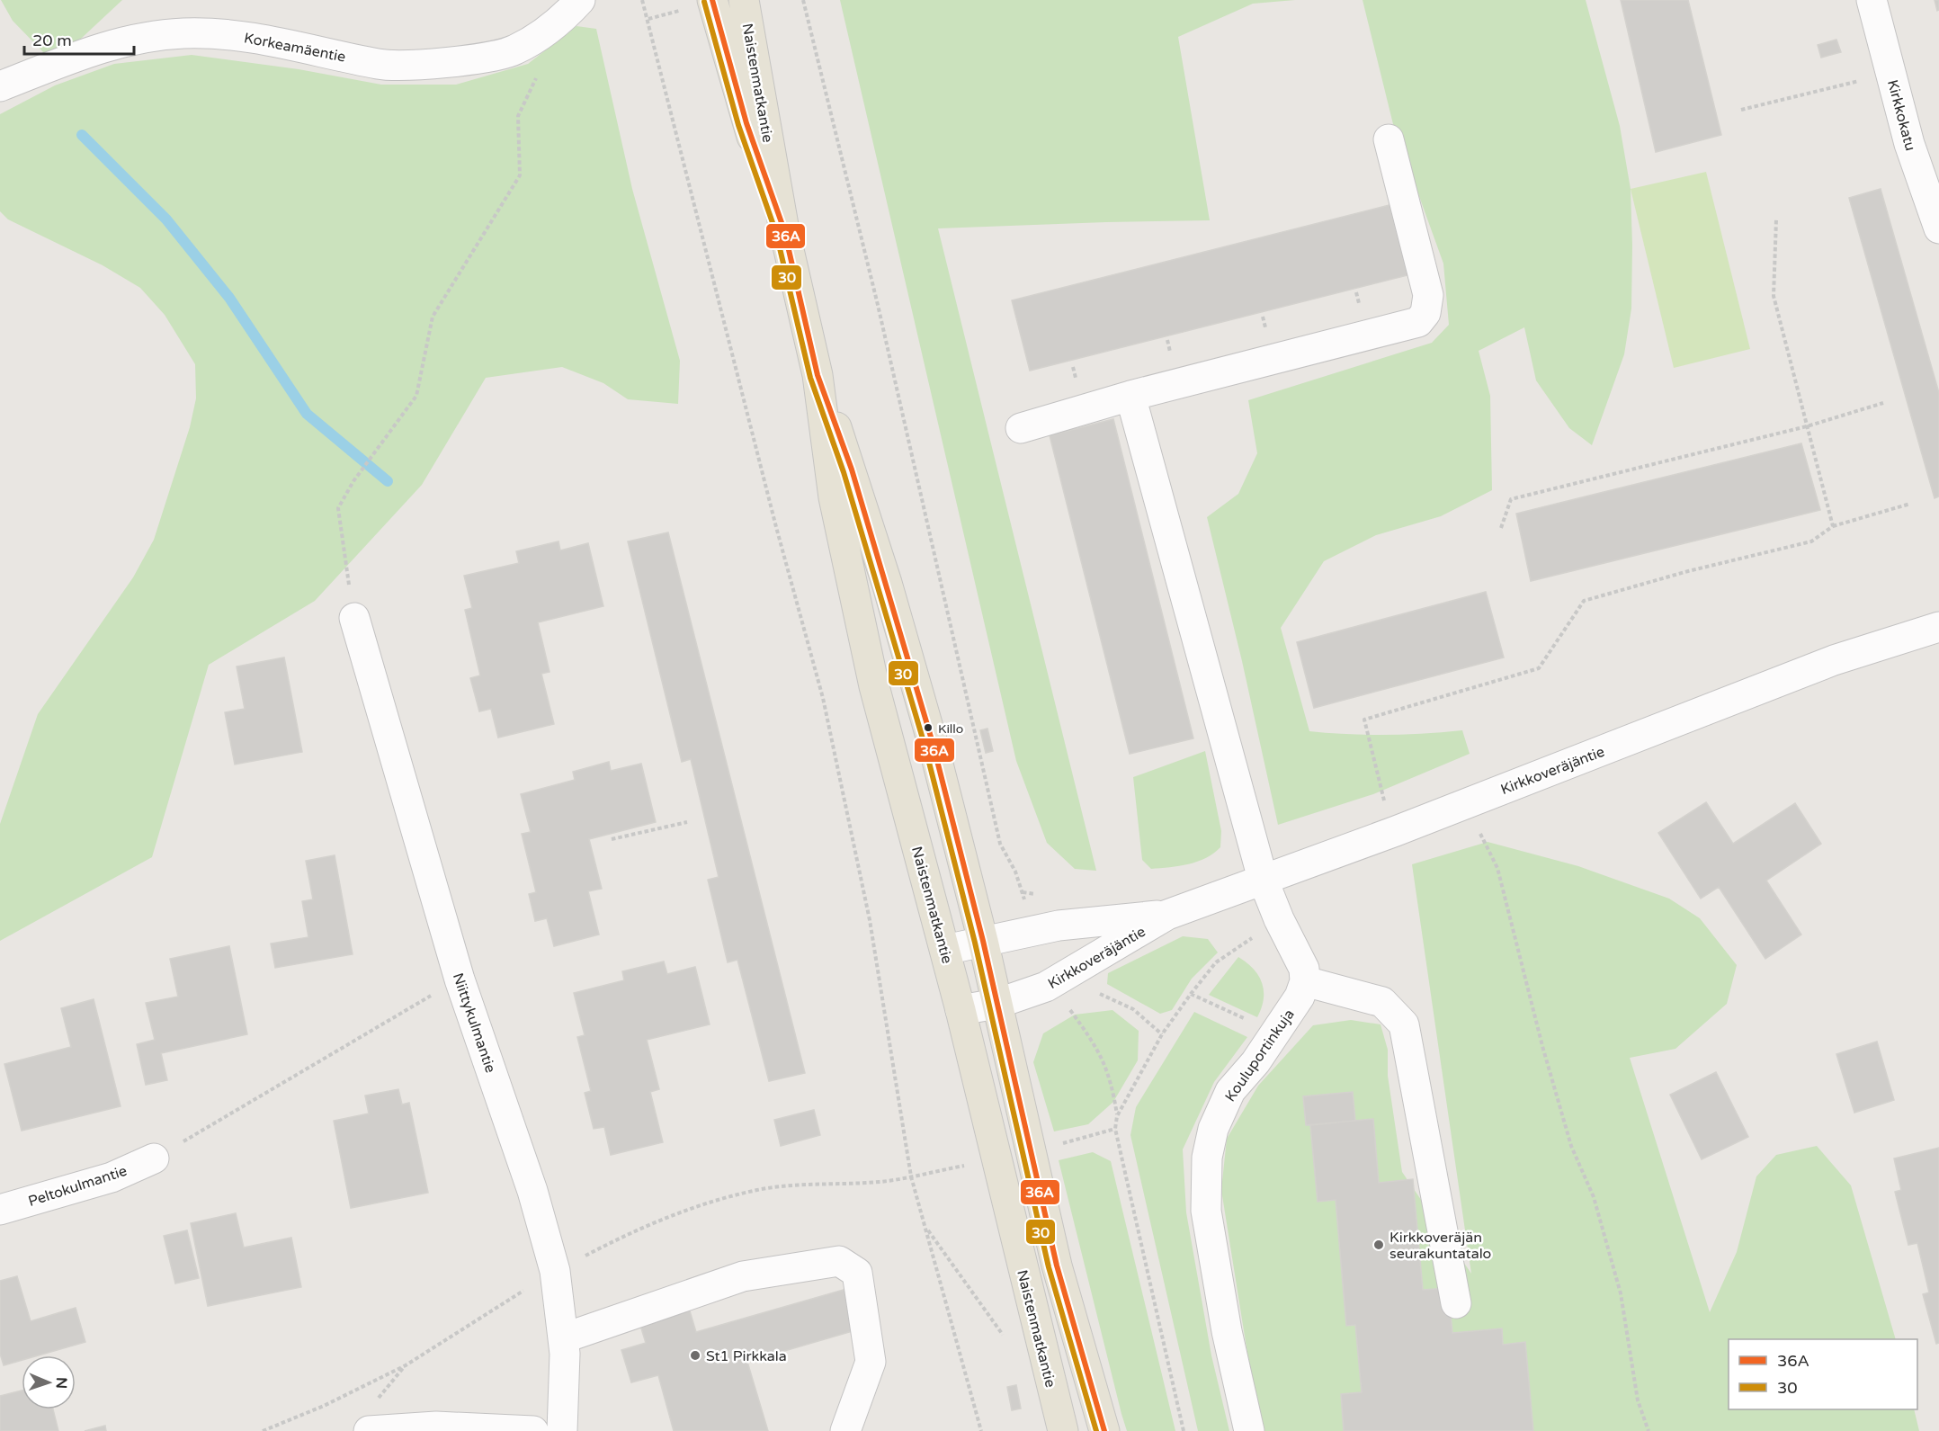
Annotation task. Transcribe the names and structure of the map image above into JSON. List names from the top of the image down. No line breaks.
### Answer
{"streets":{"main road":["Naistenmatkantie"],"street":["Korkeamäentie","Kirkkokatu","Kirkkoveräjäntie","Niittykulmantie","Kouluportinkuja","Peltokulmantie"]},"crossings":[["Naistenmatkantie","Kirkkoveräjäntie"]],"places":["Killo","Kirkkoveräjän seurakuntatalo","St1 Pirkkala"],"lines":["transit line 36A","transit line 30"],"legend":["36A","30"],"scale_bar":"20 m","north":"right"}
